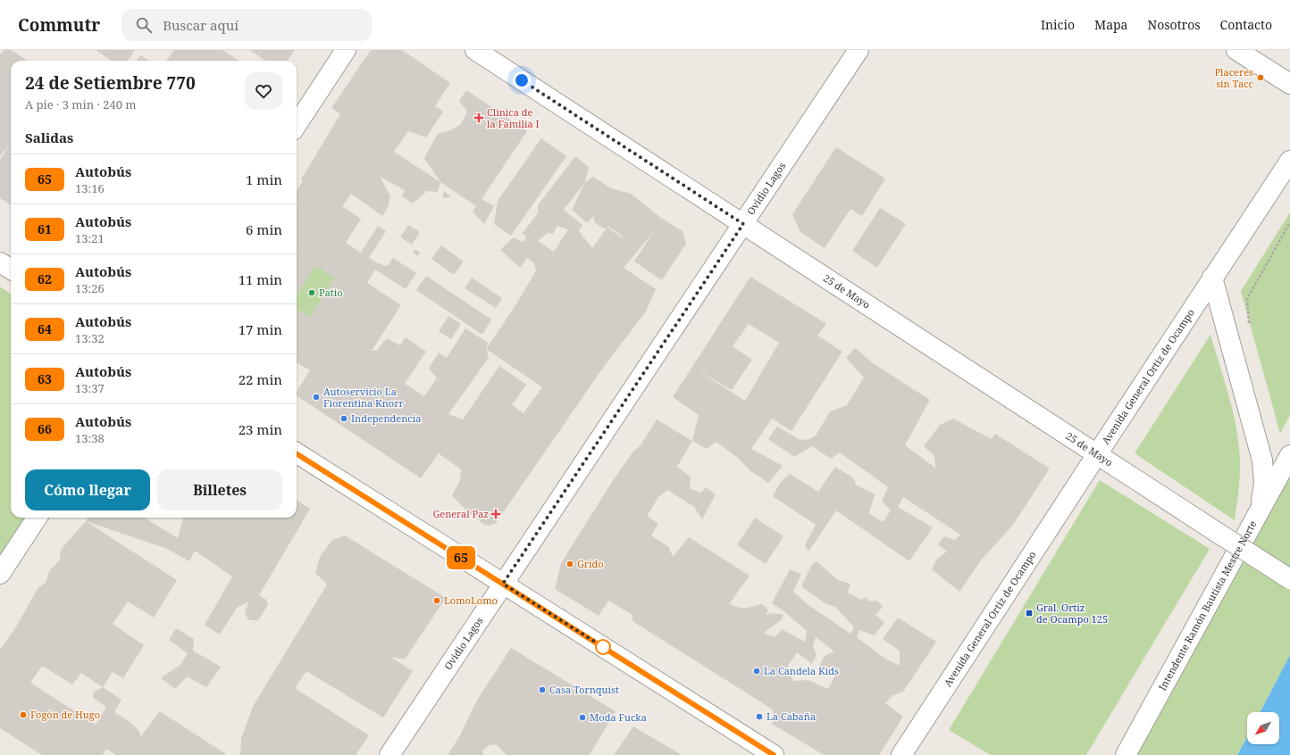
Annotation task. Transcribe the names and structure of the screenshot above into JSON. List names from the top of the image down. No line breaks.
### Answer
{"streets":{"street":["Ovidio Lagos","25 de Mayo","Avenida General Ortiz de Ocampo","Intendente Ramón Bautista Mestre Norte"]},"crossings":[["Ovidio Lagos","25 de Mayo"],["25 de Mayo","Avenida General Ortiz de Ocampo"]],"places":{"other":["Placeres sin Tacc","Patio","Autoservicio La Fiorentina Knorr","Independencia","Grido","LomoLomo","La Candela Kids","Casa Tornquist","Fogón de Hugo","La Cabaña","Moda Fucka"],"health":["Clinica de la Familia I","General Paz"],"transit":["Gral. Ortiz de Ocampo 125"]},"lines":["bus line 65"],"north":"bottom left","page":{"header":"Commutr","search":"Buscar aquí","nav":["Inicio","Mapa","Nosotros","Contacto"],"on_map":"65","heading":[["24 de Setiembre 770","A pie · 3 min · 240 m"],"Salidas"],"list":[{"mark":"65","name":"Autobús","note":"13:16","value":"1 min"},{"mark":"61","name":"Autobús","note":"13:21","value":"6 min"},{"mark":"62","name":"Autobús","note":"13:26","value":"11 min"},{"mark":"64","name":"Autobús","note":"13:32","value":"17 min"},{"mark":"63","name":"Autobús","note":"13:37","value":"22 min"},{"mark":"66","name":"Autobús","note":"13:38","value":"23 min"}],"buttons":["Cómo llegar","Billetes"]}}
